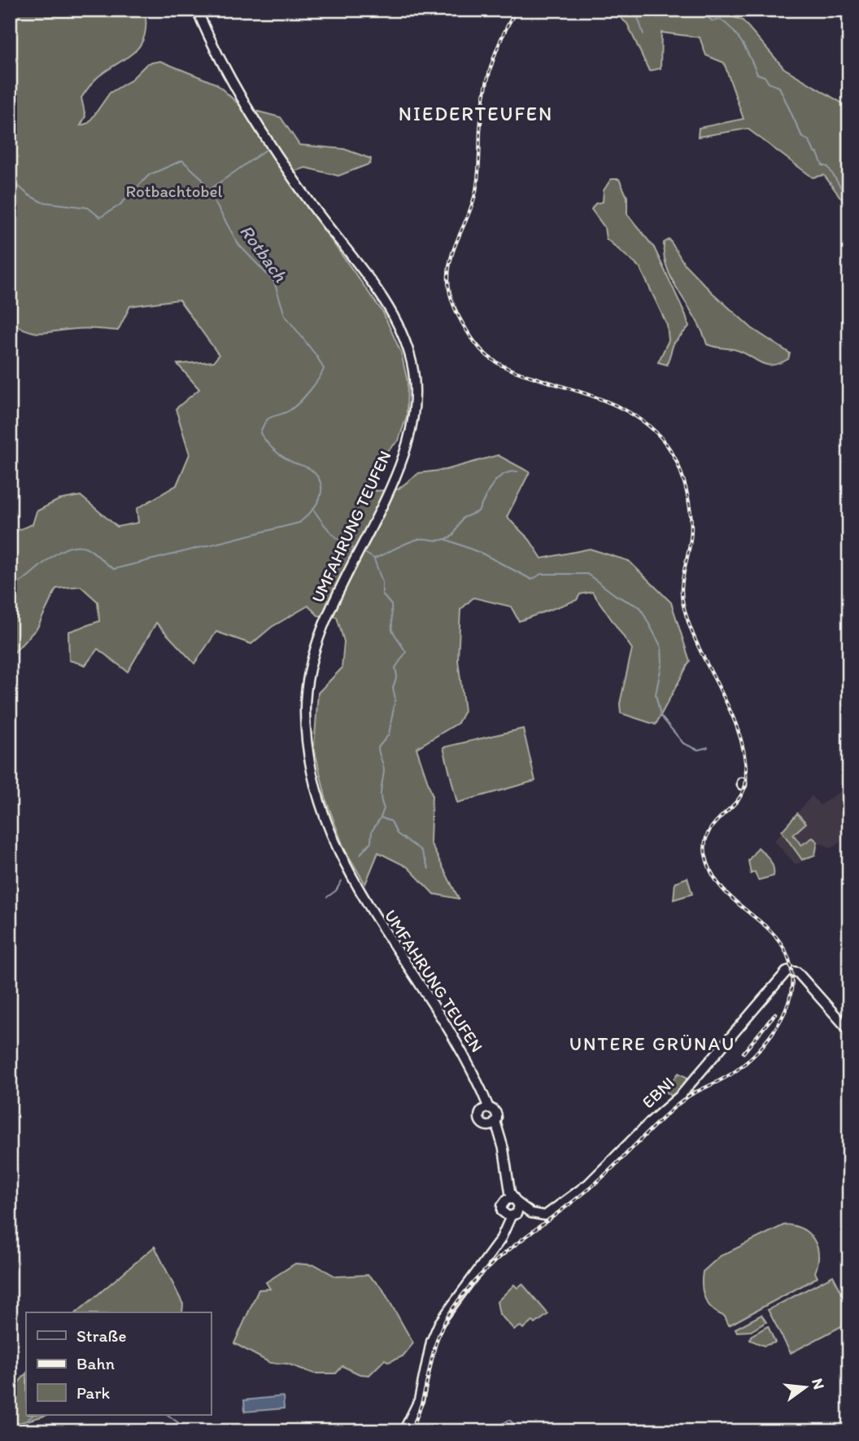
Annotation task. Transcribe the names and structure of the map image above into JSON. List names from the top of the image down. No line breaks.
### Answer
{"streets":{"main road":["UMFAHRUNG TEUFEN","EBNI"]},"districts":["NIEDERTEUFEN","UNTERE GRÜNAU"],"water":["Rotbach"],"parks":["Rotbachtobel"],"legend":["Straße","Bahn","Park"],"north":"right"}
